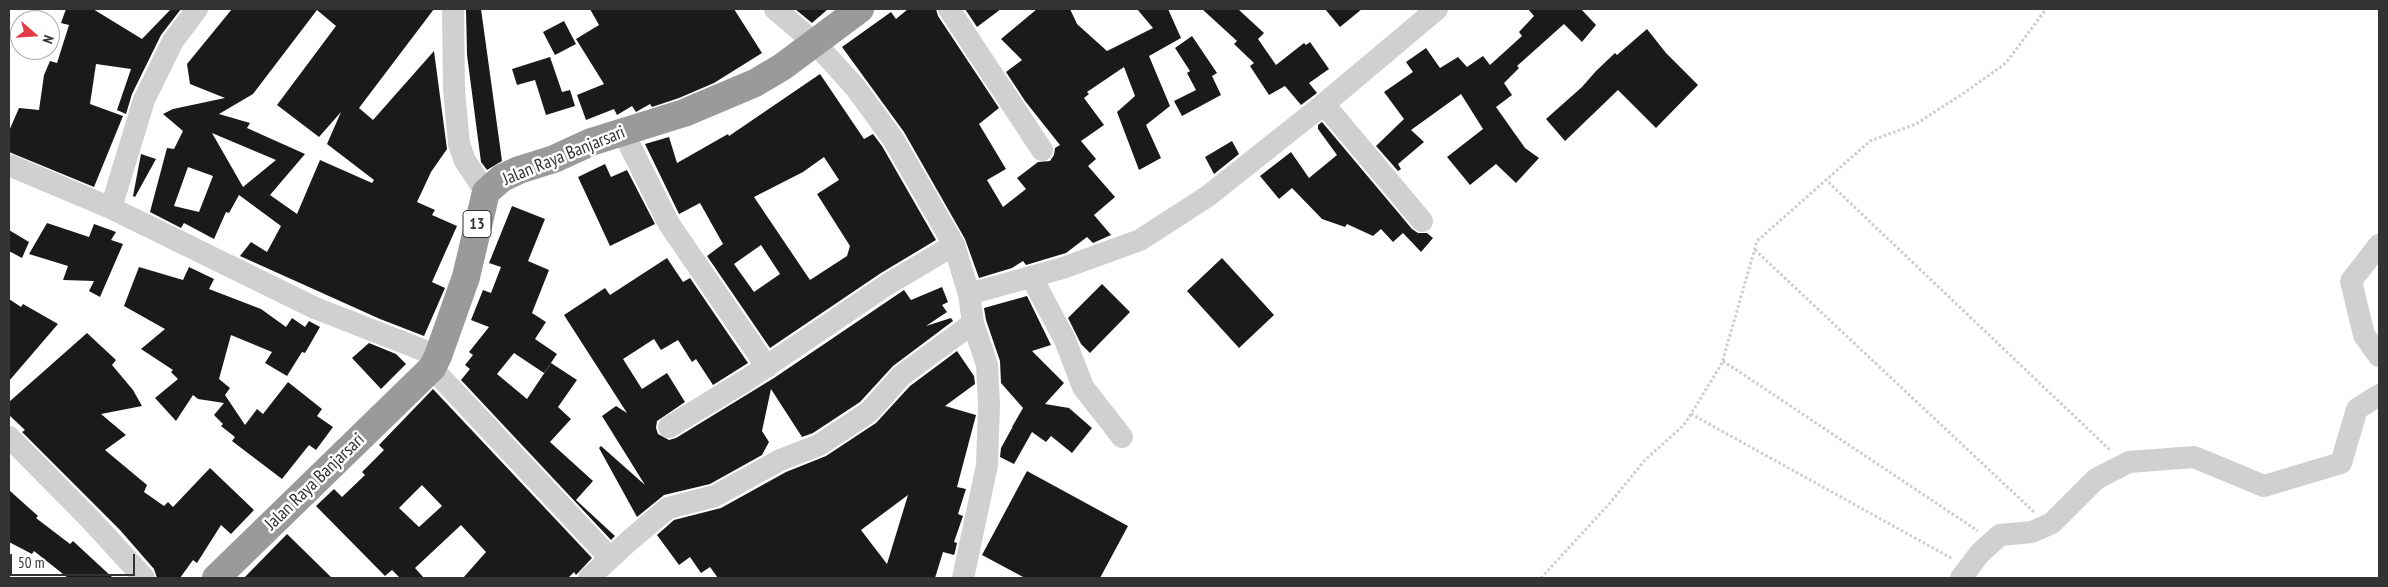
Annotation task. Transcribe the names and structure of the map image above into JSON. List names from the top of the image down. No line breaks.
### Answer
{"streets":{"highway":["Jalan Raya Banjarsari","13"]},"scale_bar":"50 m","north":"right"}
